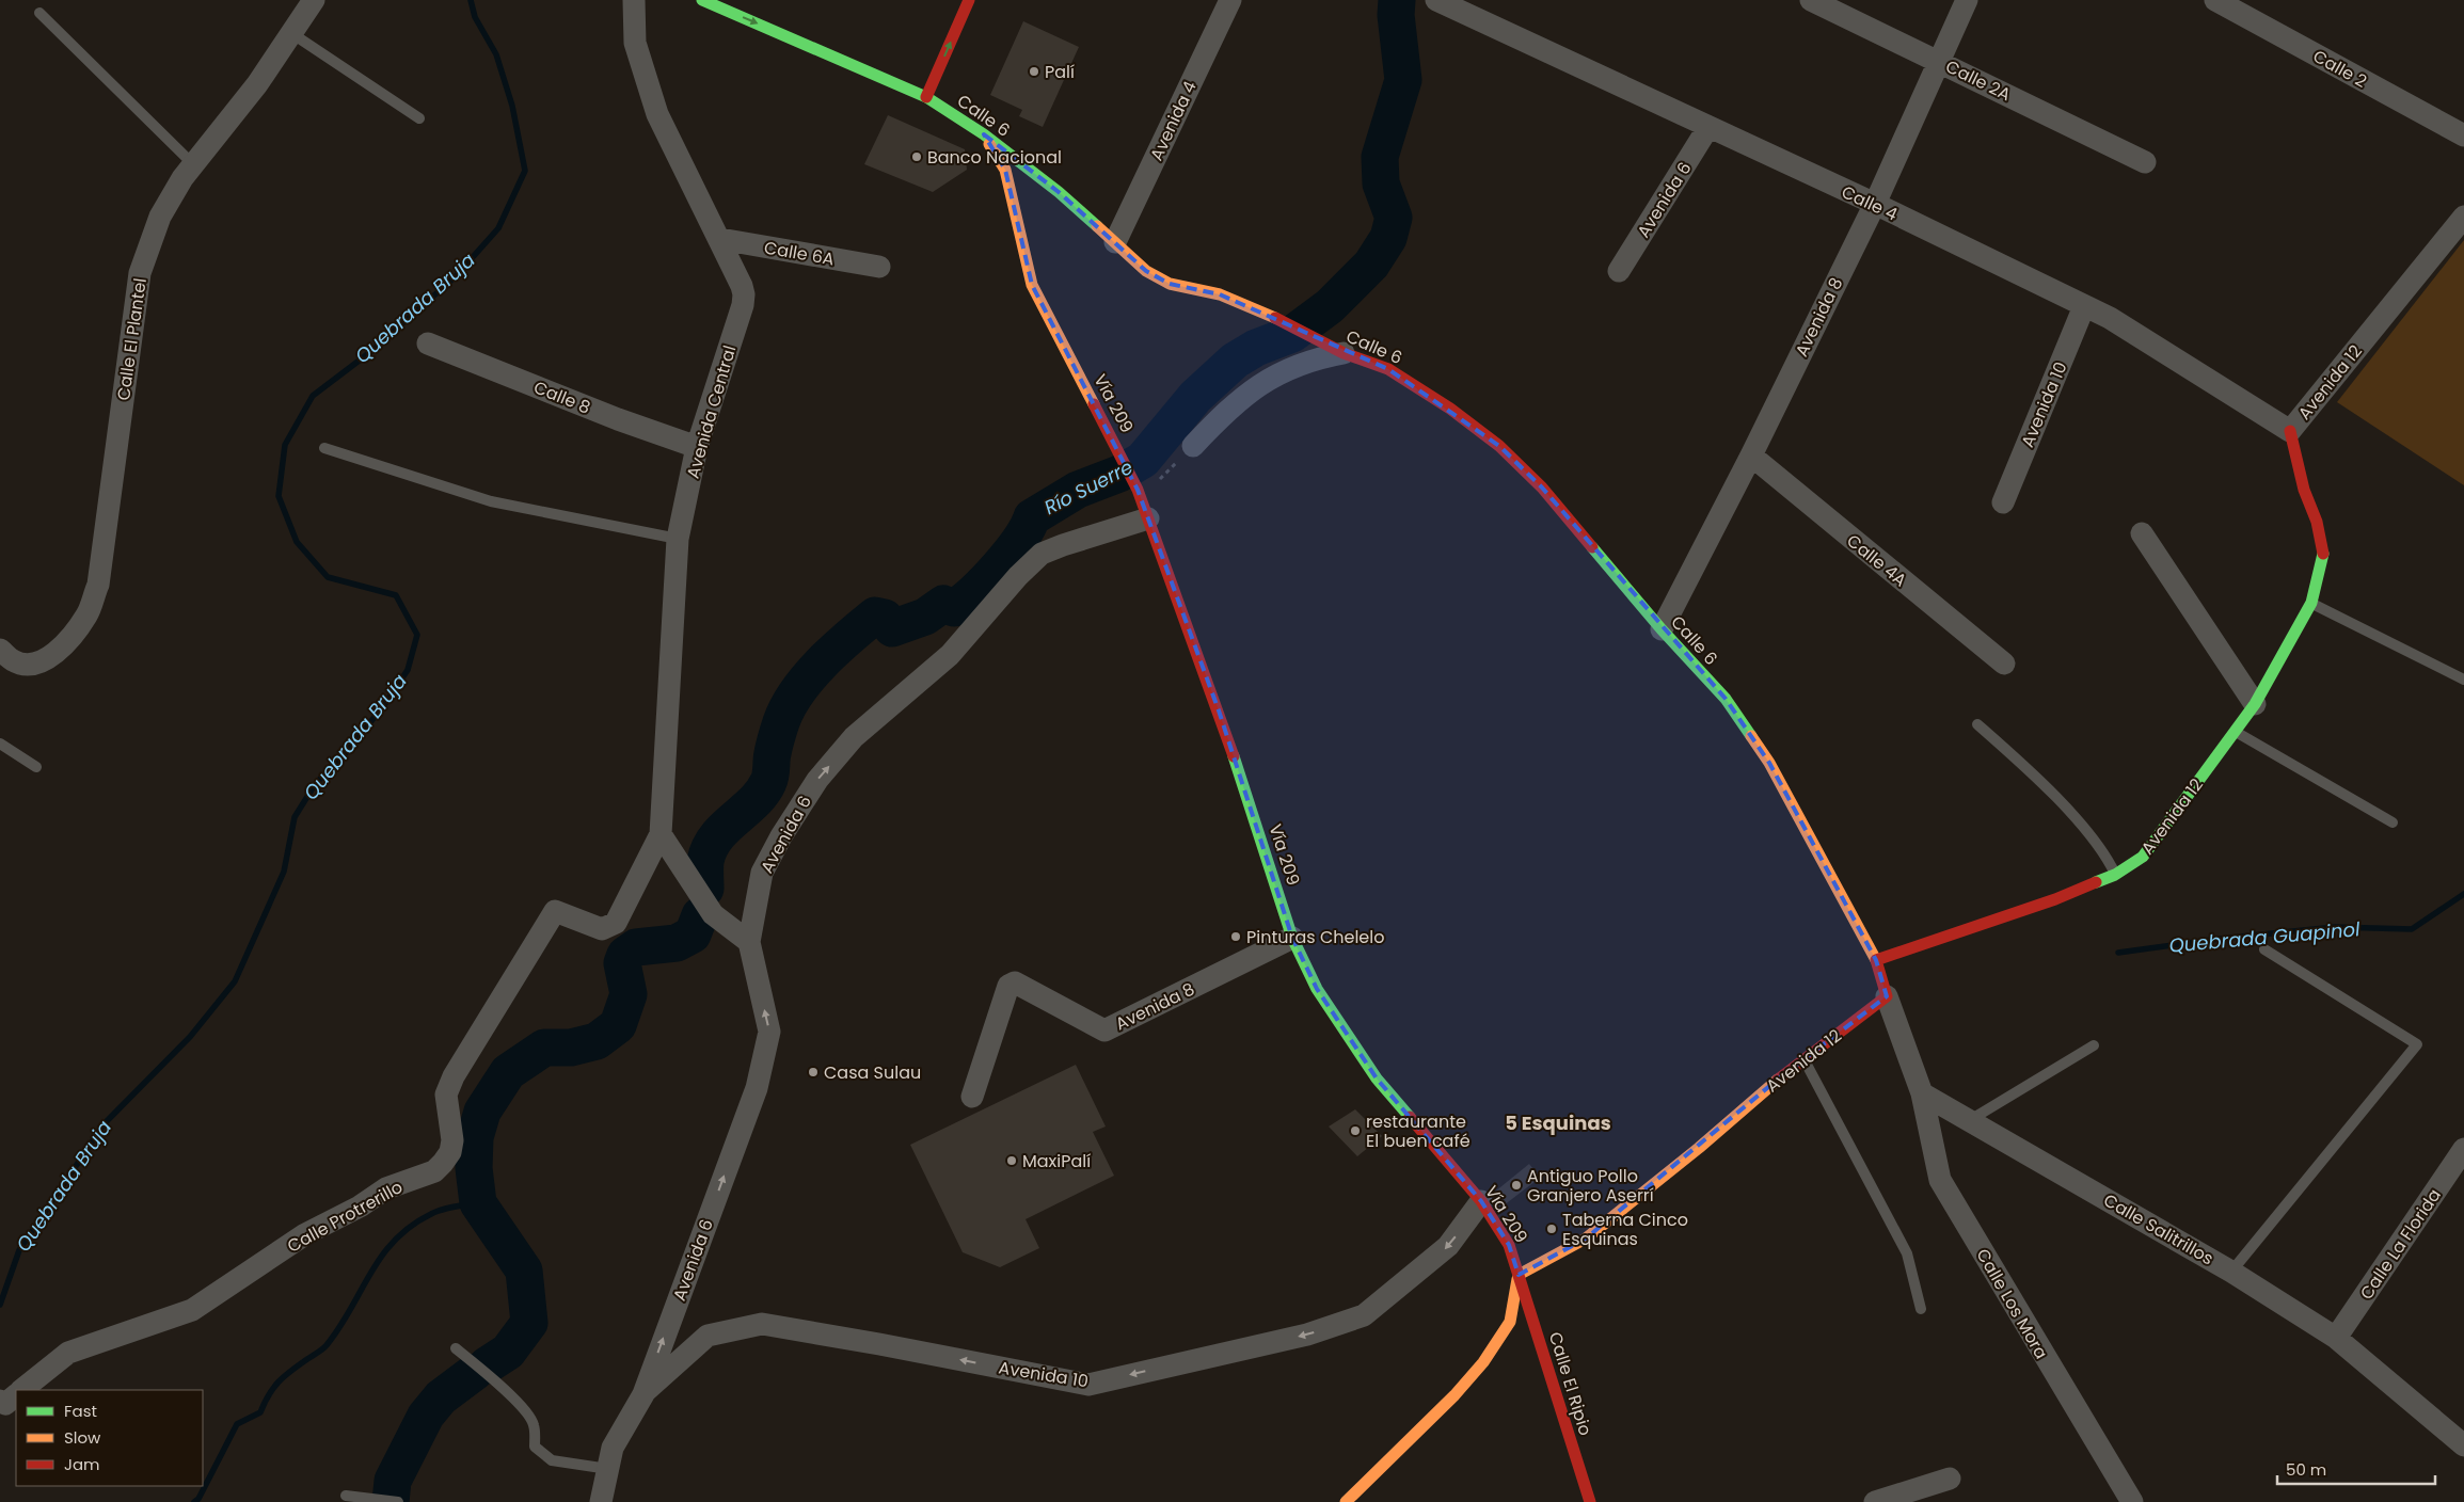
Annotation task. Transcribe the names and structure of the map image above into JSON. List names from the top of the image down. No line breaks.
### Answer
{"streets":{"street":["Calle 2","Calle 2A","Calle 6","Avenida 4","Avenida 6","Calle 4","Calle 6A","Avenida 8","Calle El Plantel","Avenida 12","Calle 8","Vía 209","Avenida 10","Avenida Central","Calle 4A","Calle Protrerillo","Calle Salitrillos","Calle La Florida","Calle Los Mora","Calle El Ripio"]},"crossings":[["Calle 2A","Avenida 8"],["Calle 6","Avenida 4"],["Calle 6","Avenida 8"],["Calle 6","Avenida 12"],["Calle 6","Vía 209"],["Avenida 6","Calle 4"],["Avenida 6","Vía 209"],["Avenida 6","Avenida 10"],["Calle 4","Avenida 8"],["Calle 4","Avenida 12"],["Calle 4","Avenida 10"],["Calle 6A","Avenida Central"],["Avenida 8","Vía 209"],["Avenida 8","Calle 4A"],["Avenida 12","Vía 209"],["Avenida 12","Calle El Ripio"],["Calle 8","Avenida Central"],["Vía 209","Avenida 10"],["Vía 209","Calle El Ripio"],["Avenida Central","Calle Protrerillo"],["Calle Salitrillos","Calle La Florida"],["Calle Salitrillos","Calle Los Mora"]],"one_way":["Avenida 6","Avenida 10"],"districts":["5 Esquinas"],"water":["Quebrada Bruja","Río Suerre","Quebrada Guapinol"],"places":["Palí","Banco Nacional","Pinturas Chelelo","Casa Sulau","restaurante El buen café","MaxiPalí","Antiguo Pollo Granjero Aserrí","Taberna Cinco Esquinas"],"legend":["Fast","Slow","Jam"],"scale_bar":"50 m"}
